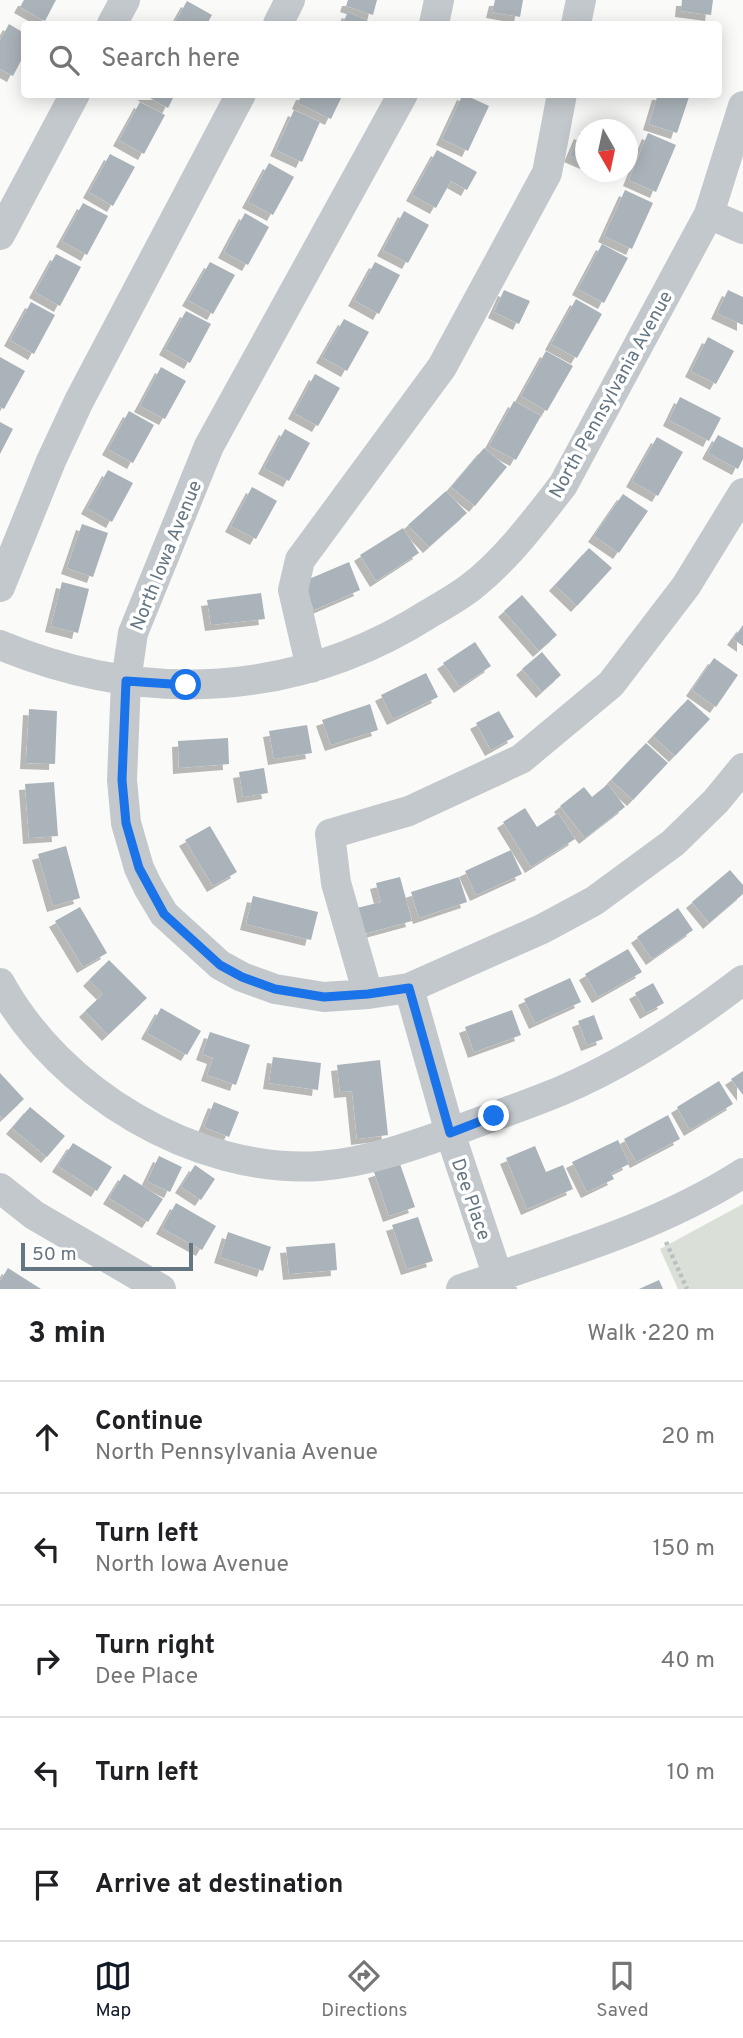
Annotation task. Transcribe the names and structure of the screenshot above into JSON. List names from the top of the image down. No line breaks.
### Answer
{"streets":{"street":["North Pennsylvania Avenue","North Iowa Avenue","Dee Place"]},"crossings":[["North Pennsylvania Avenue","North Iowa Avenue"],["North Iowa Avenue","Dee Place"]],"scale_bar":"50 m","north":"bottom","page":{"search":"Search here","scale":"50 m","heading":["3 min","Walk · 220 m"],"list":[["Continue","North Pennsylvania Avenue","20 m"],["Turn left","North Iowa Avenue","150 m"],["Turn right","Dee Place","40 m"],["Turn left","10 m"],"Arrive at destination"],"nav":["Map","Directions","Saved"]}}
